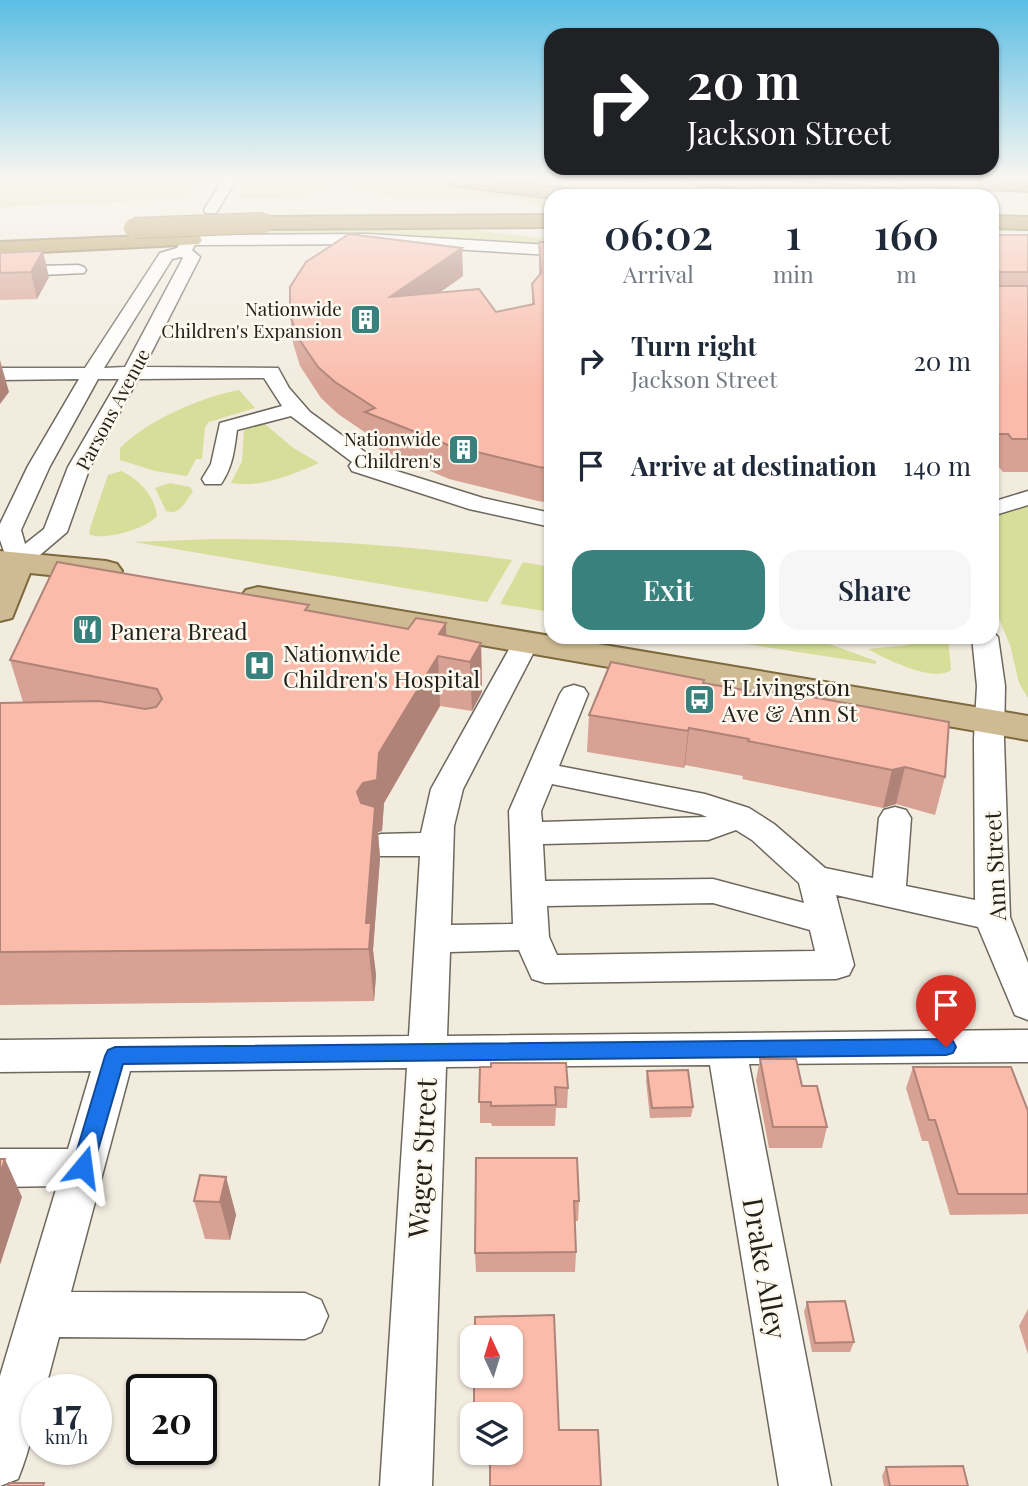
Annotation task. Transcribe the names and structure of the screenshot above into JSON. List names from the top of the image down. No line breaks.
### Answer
{"streets":{"street":["Parsons Avenue","Ann Street","Wager Street","Drake Alley"]},"places":{"building":["Nationwide Children's Expansion","Nationwide Children's"],"restaurant":["Panera Bread"],"hospital":["Nationwide Children's Hospital"],"bus stop":["E Livingston Ave & Ann St"]},"north":"top","page":{"turn":["20 m","Jackson Street"],"eta":["06:02","Arrival","1","min","160","m"],"list":[{"name":"Turn right","note":"Jackson Street","value":"20 m"},{"name":"Arrive at destination","value":"140 m"}],"buttons":["Exit","Share"],"speed":"17 km/h","limit":"20"}}
